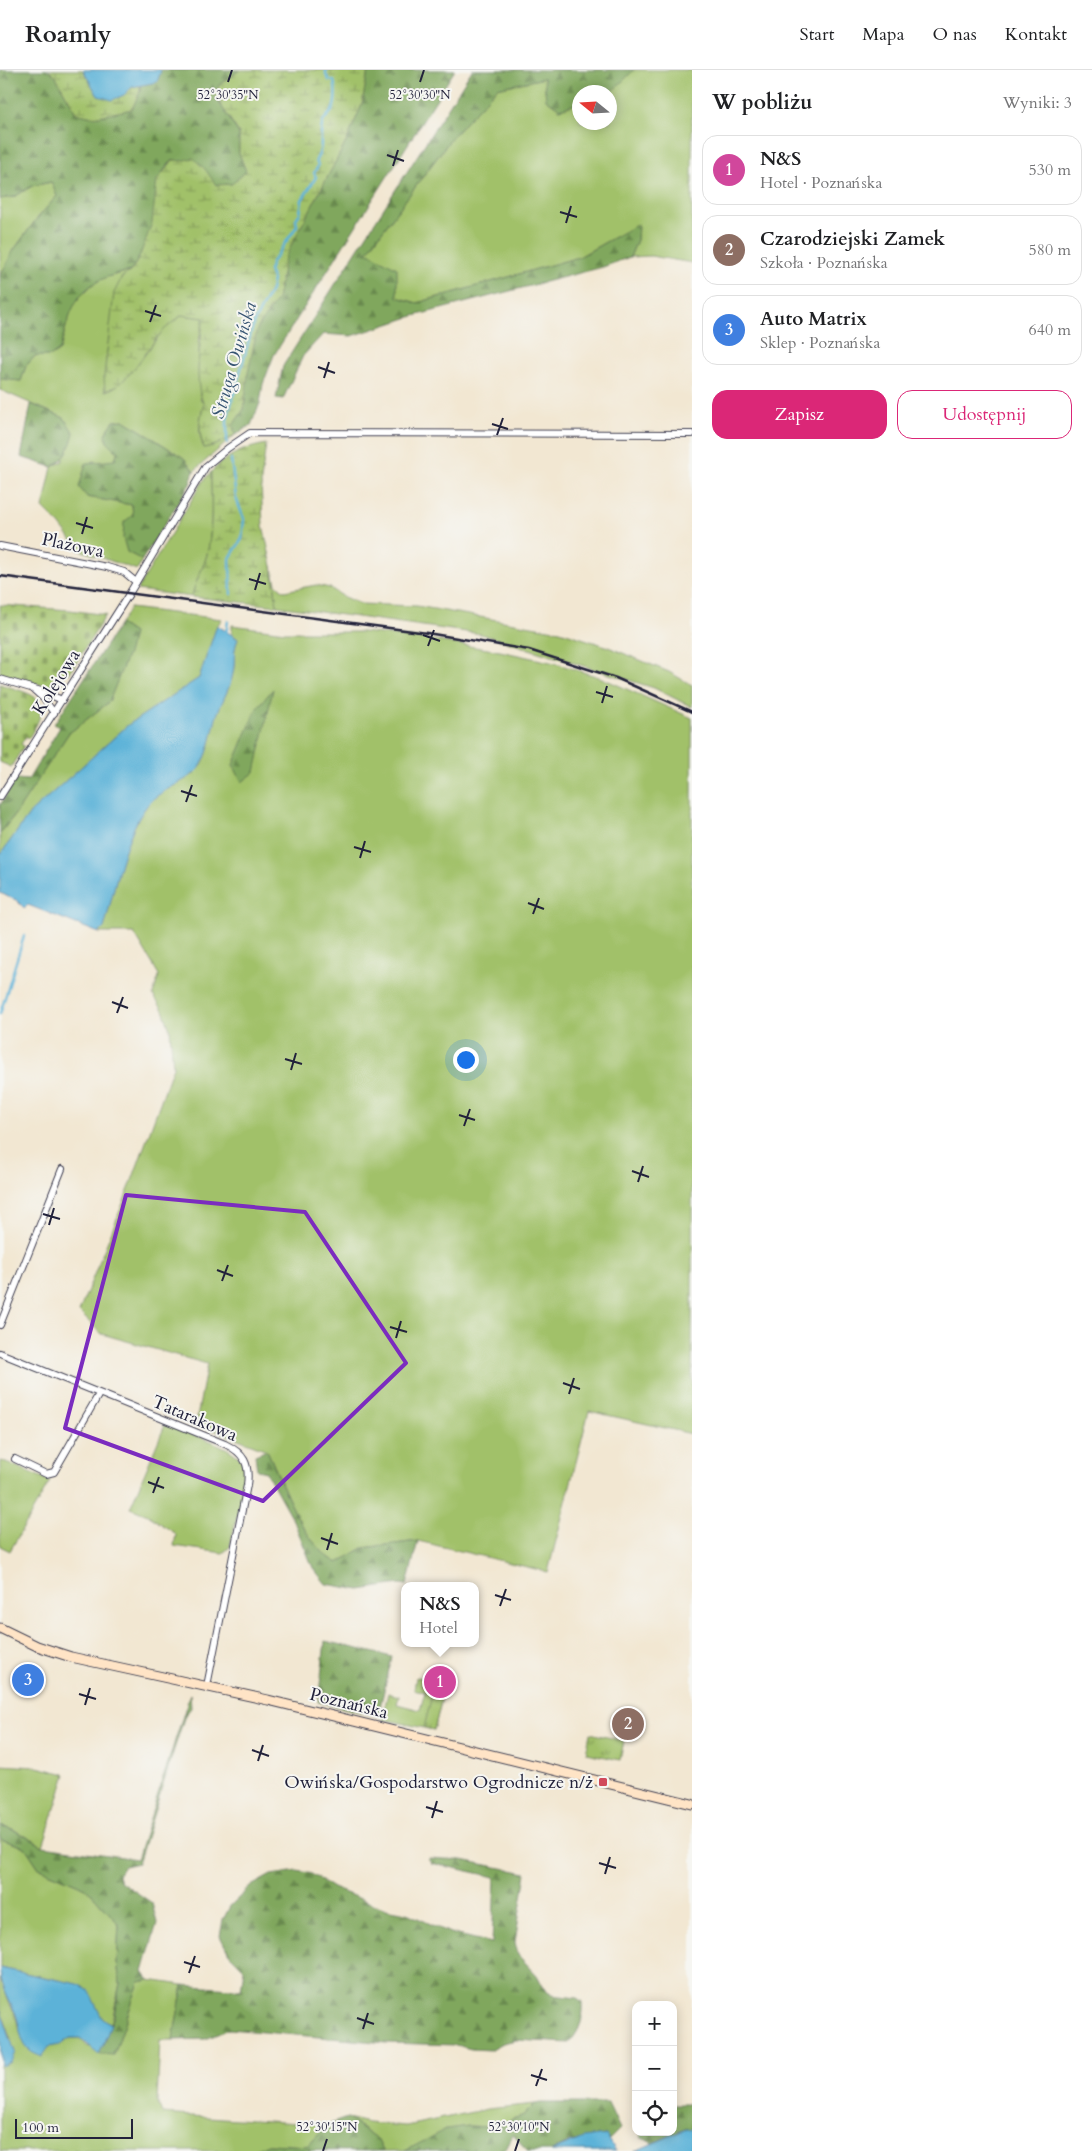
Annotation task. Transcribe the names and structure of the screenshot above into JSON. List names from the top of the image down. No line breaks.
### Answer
{"streets":{"main road":["Poznańska"],"street":["Plażowa","Kolejowa","Tatarakowa"]},"crossings":[["Plażowa","Kolejowa"],["Tatarakowa","Poznańska"]],"water":["Struga Owińska"],"places":{"transit":["Owińska/Gospodarstwo Ogrodnicze n/ż"]},"scale_bar":"100 m","north":"left","page":{"header":"Roamly","nav":["Start","Mapa","O nas","Kontakt"],"heading":["W pobliżu","Wyniki: 3"],"list":[{"mark":"1","name":"N&S","note":"Hotel · Poznańska","value":"530 m"},{"mark":"2","name":"Czarodziejski Zamek","note":"Szkoła · Poznańska","value":"580 m"},{"mark":"3","name":"Auto Matrix","note":"Sklep · Poznańska","value":"640 m"}],"buttons":["Zapisz","Udostępnij"],"popup":["N&S","Hotel"],"pins":["3","1","2"],"map_buttons":["+","−"],"scale":"100 m"},"coordinates":["52°30'35\"N","52°30'30\"N","52°30'15\"N","52°30'10\"N"]}
